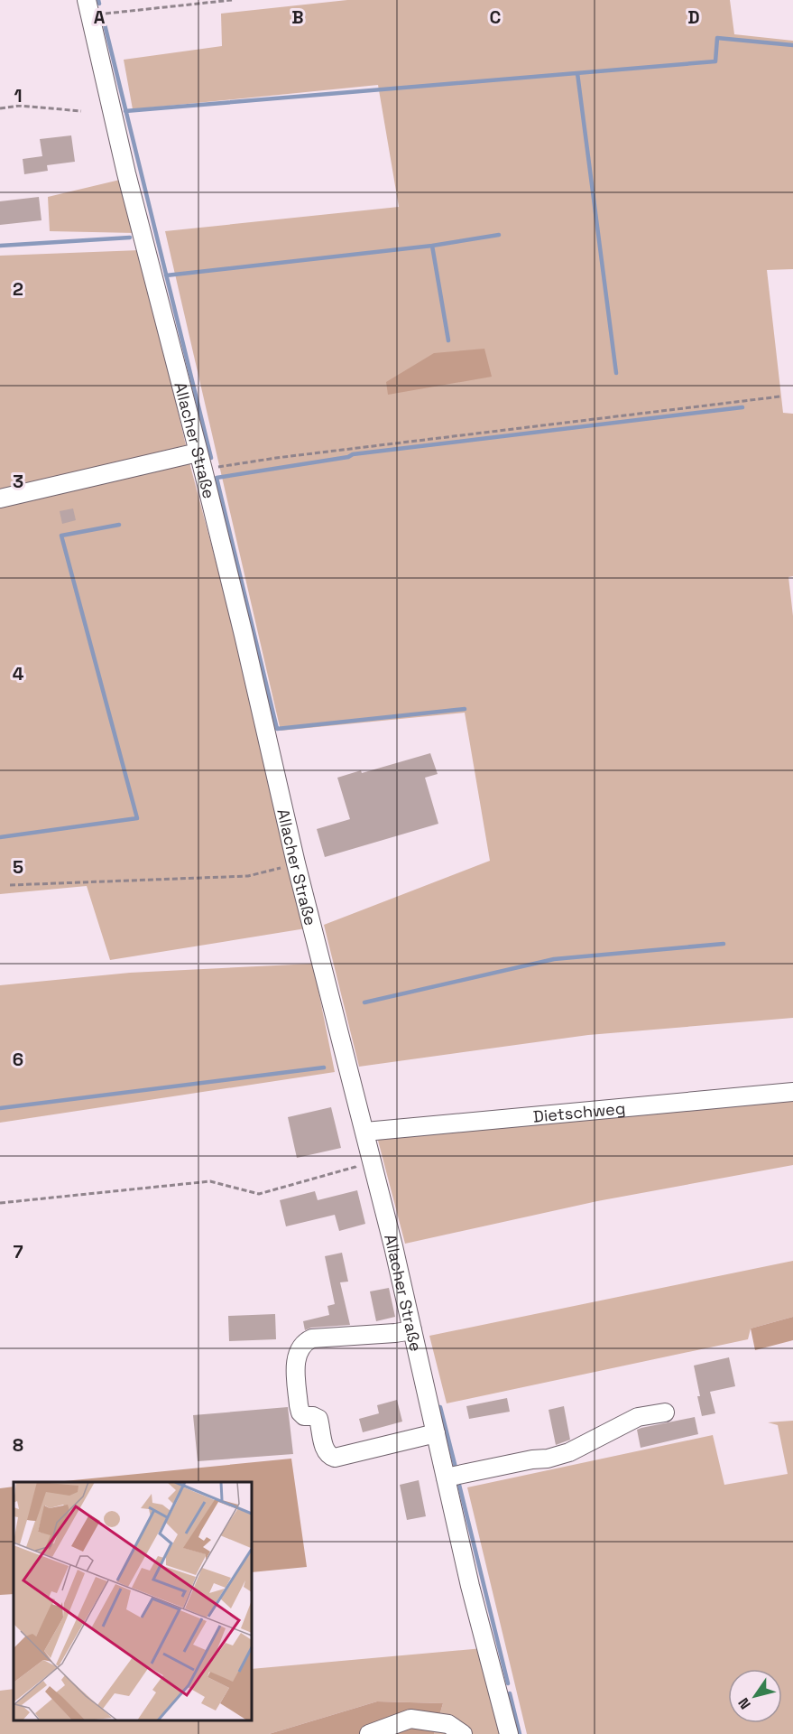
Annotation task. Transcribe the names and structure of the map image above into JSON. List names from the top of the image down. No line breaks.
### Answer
{"streets":{"street":["Allacher Straße","Dietschweg"]},"crossings":[["Allacher Straße","Dietschweg"]],"north":"bottom left","grid":{"columns":["A","B","C","D"],"rows":["1","2","3","4","5","6","7","8"]}}
